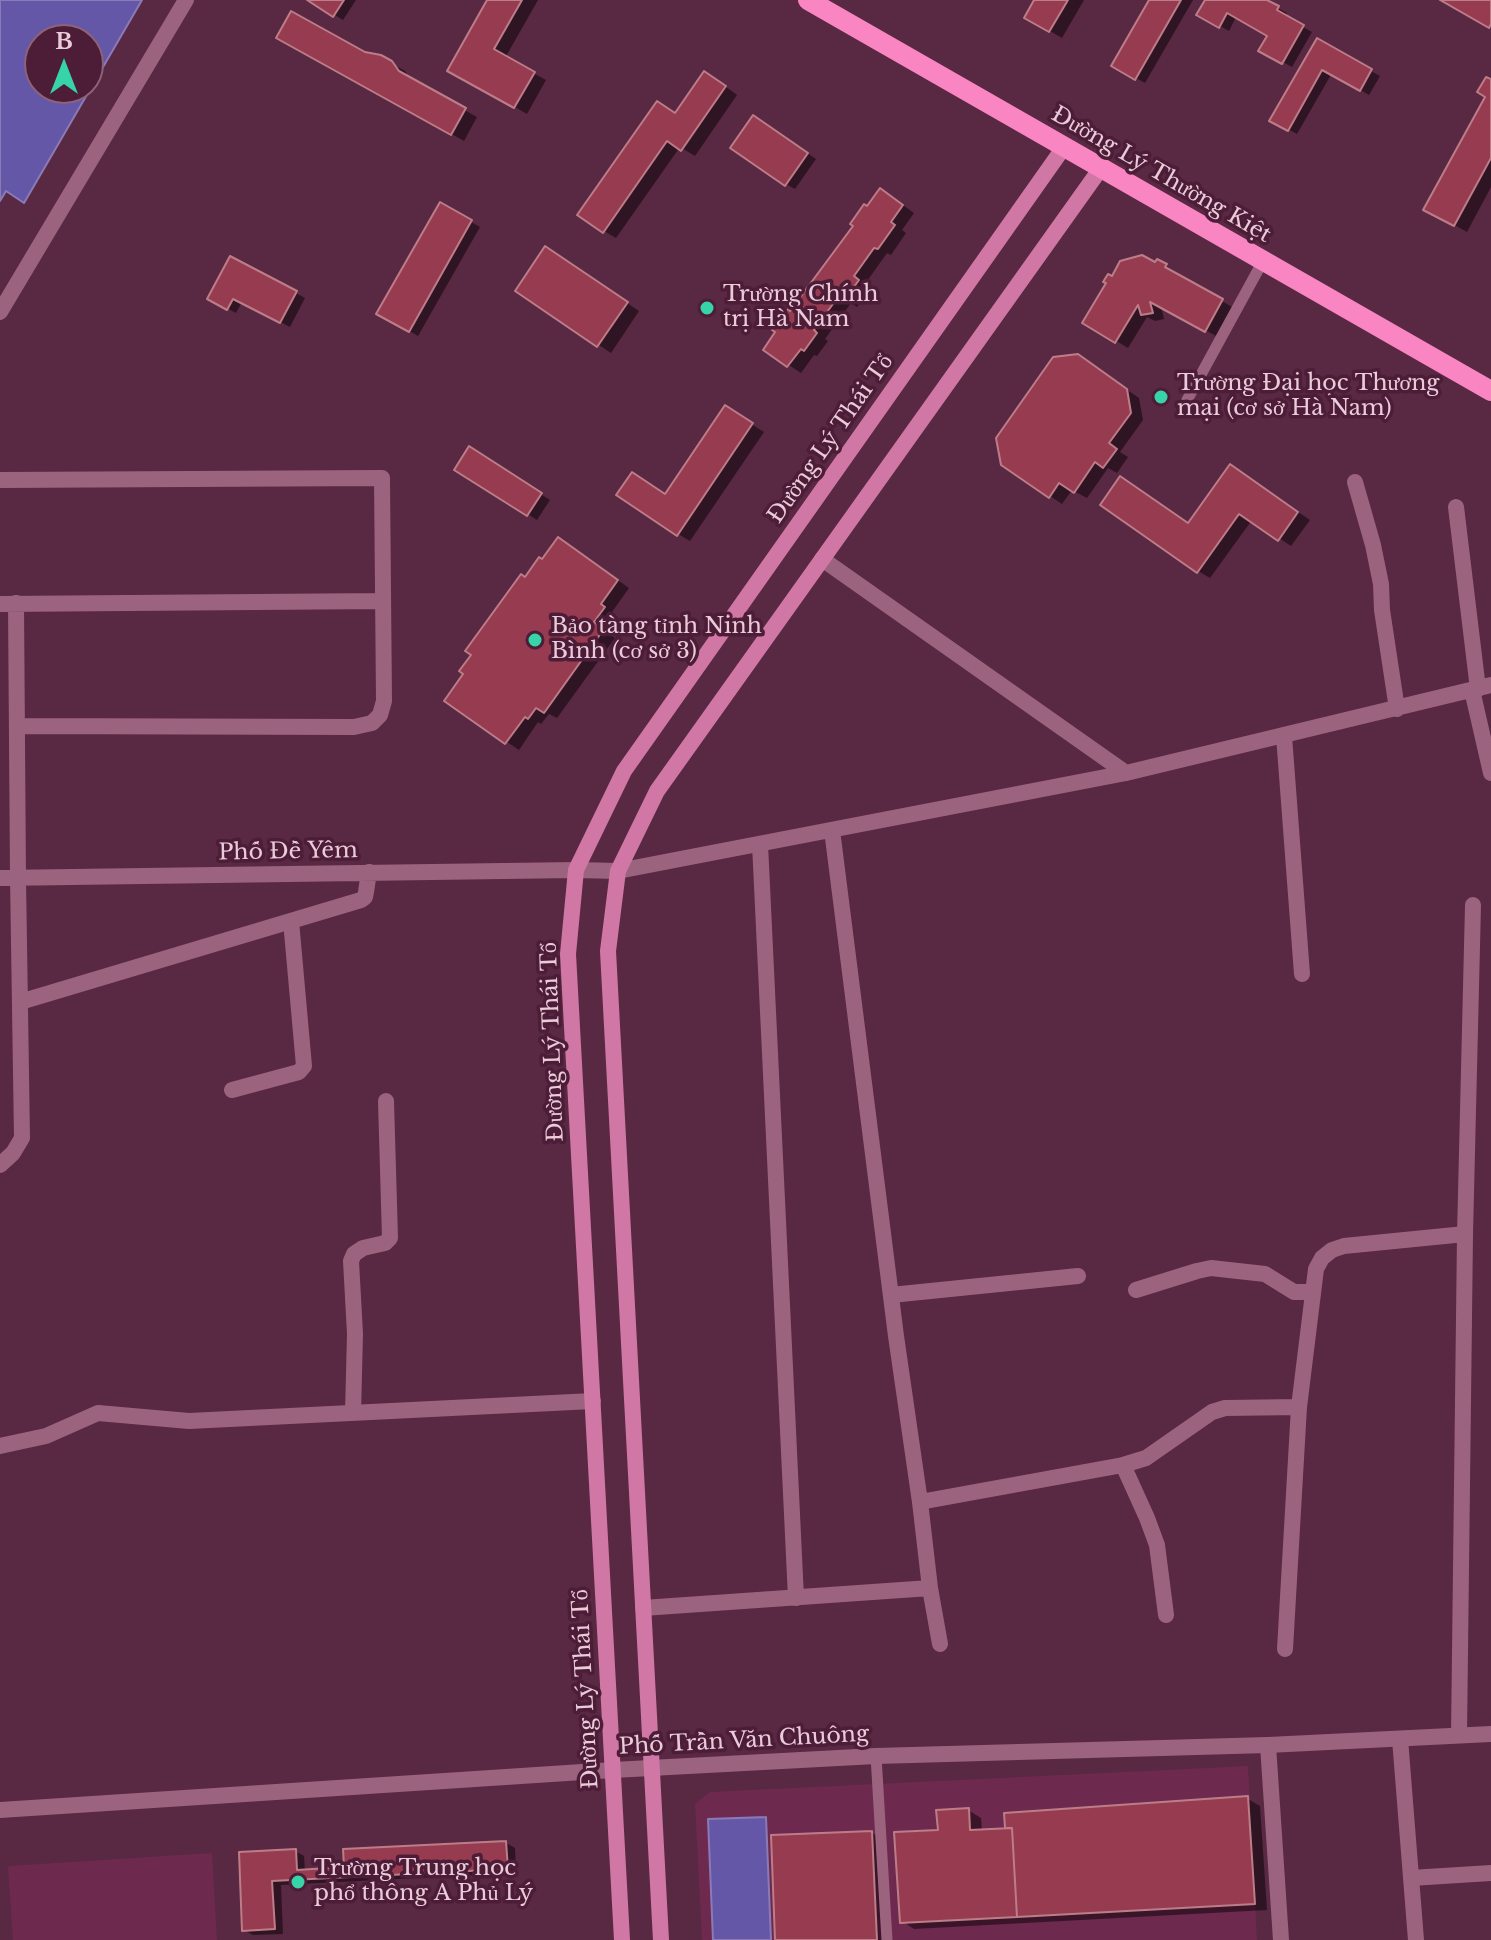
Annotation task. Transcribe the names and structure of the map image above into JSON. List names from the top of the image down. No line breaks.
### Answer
{"streets":{"main road":["Đường Lý Thường Kiệt","Đường Lý Thái Tổ"],"street":["Phố Đề Yêm","Phố Trần Văn Chuông"]},"crossings":[["Đường Lý Thường Kiệt","Đường Lý Thái Tổ"],["Đường Lý Thái Tổ","Phố Đề Yêm"],["Đường Lý Thái Tổ","Phố Trần Văn Chuông"]],"places":["Trường Chính trị Hà Nam","Trường Đại học Thương mại (cơ sở Hà Nam)","Bảo tàng tỉnh Ninh Bình (cơ sở 3)","Trường Trung học phổ thông A Phủ Lý"],"north":"top"}
